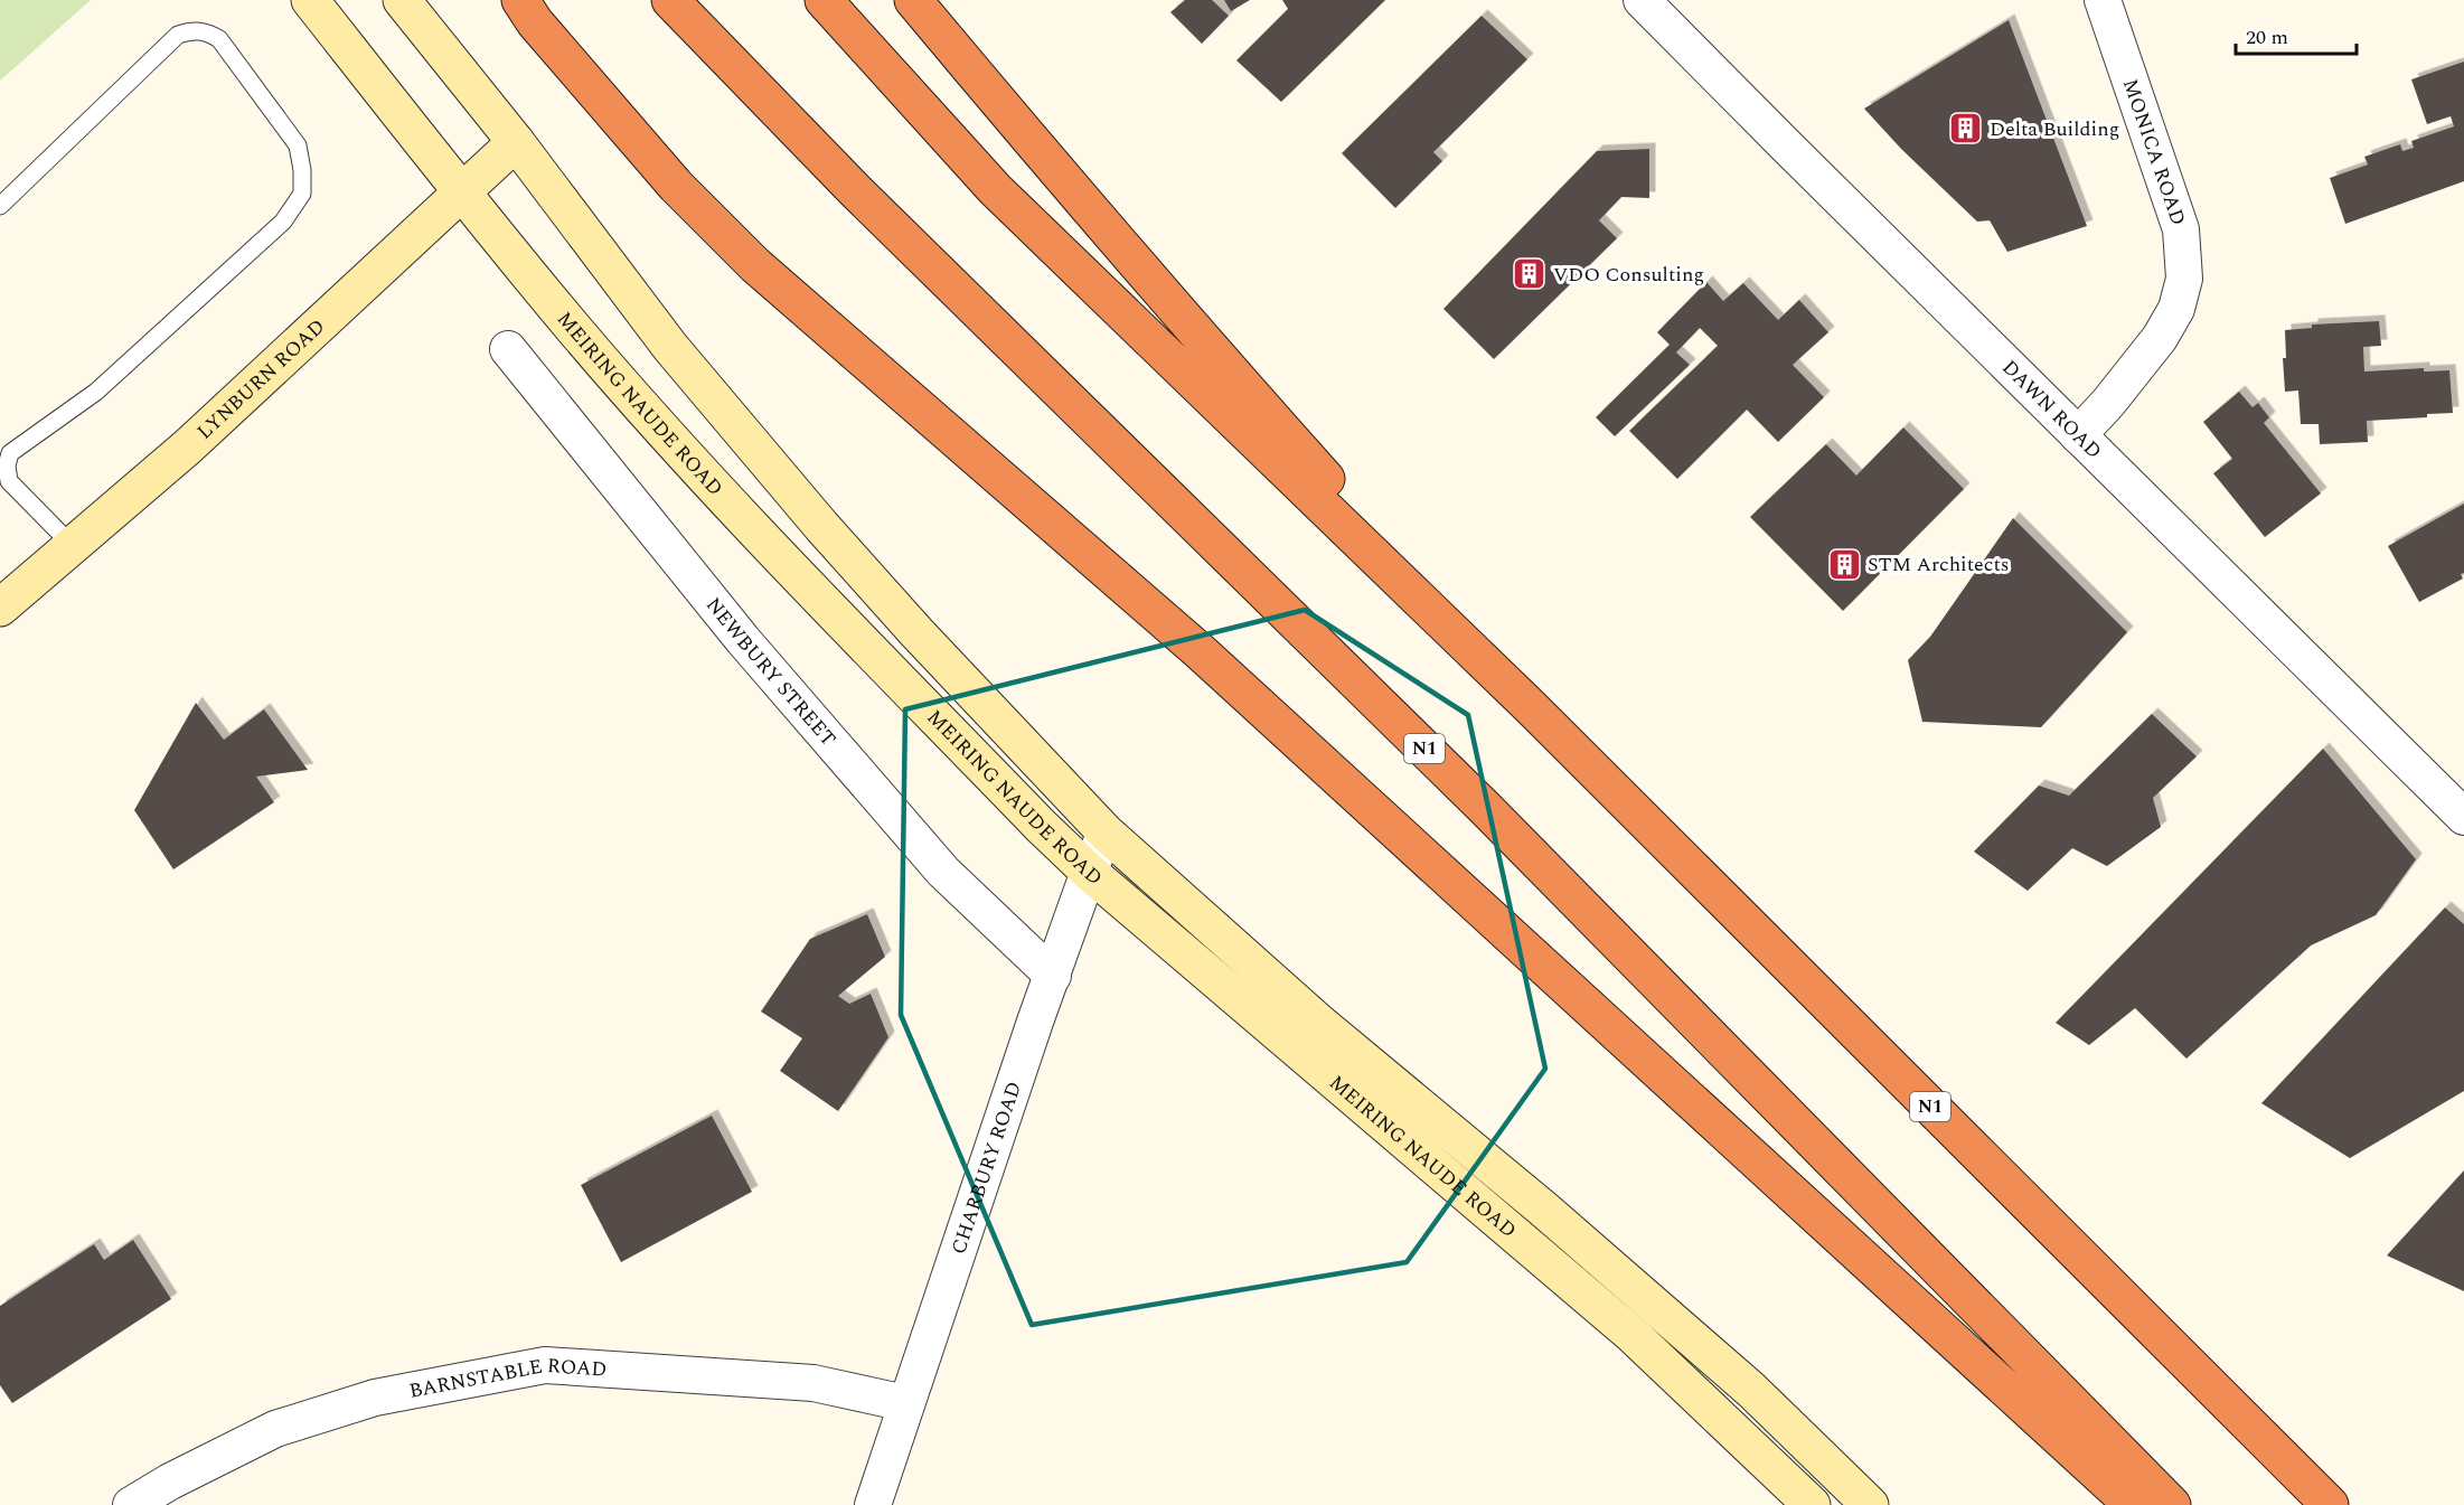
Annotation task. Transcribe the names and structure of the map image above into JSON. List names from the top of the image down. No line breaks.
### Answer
{"streets":{"highway":["N1"],"street":["MONICA ROAD","LYNBURN ROAD","MEIRING NAUDE ROAD","DAWN ROAD","NEWBURY STREET","CHARBURY ROAD","BARNSTABLE ROAD"]},"crossings":[["MONICA ROAD","DAWN ROAD"],["LYNBURN ROAD","MEIRING NAUDE ROAD"],["MEIRING NAUDE ROAD","CHARBURY ROAD"],["NEWBURY STREET","CHARBURY ROAD"],["CHARBURY ROAD","BARNSTABLE ROAD"]],"places":{"building":["Delta Building","VDO Consulting","STM Architects"]},"scale_bar":"20 m"}
